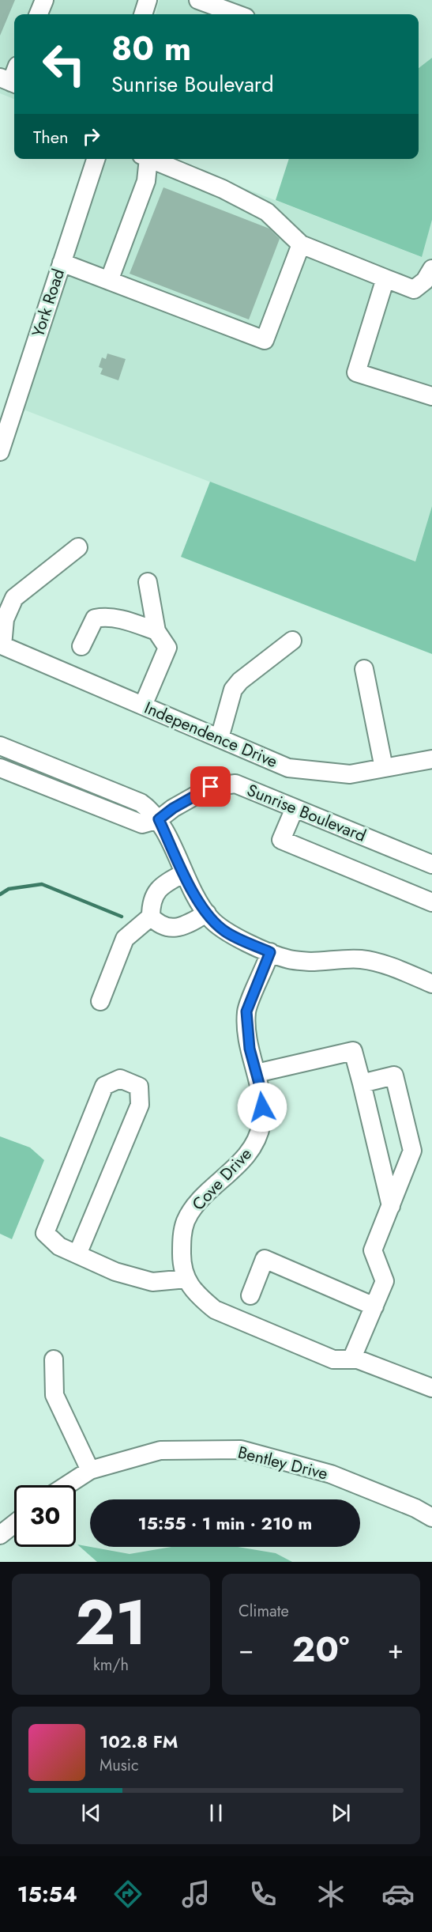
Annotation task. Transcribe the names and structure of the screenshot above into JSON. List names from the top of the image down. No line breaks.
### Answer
{"streets":{"street":["York Road","Independence Drive","Sunrise Boulevard","Cove Drive","Bentley Drive"]},"page":{"turn":["80 m","Sunrise Boulevard"],"then":"Then","limit":"30","trip":"15:55 · 1 min · 210 m","tile":[["21","km/h"],"Climate"],"heat":["−","20°","+"],"song":["102.8 FM","Music"],"tabs":"15:54"}}
